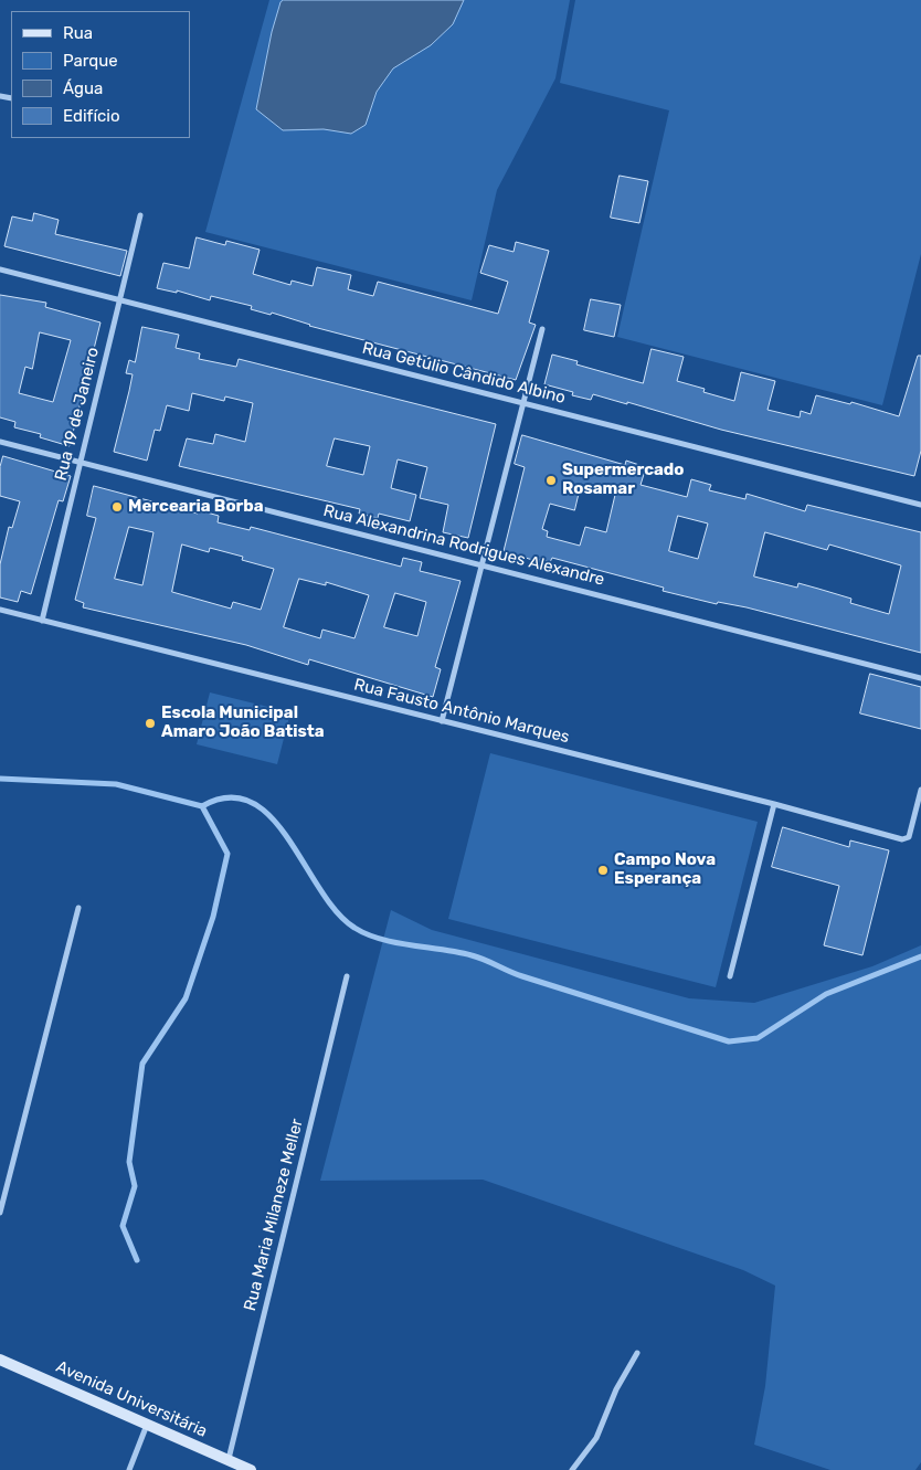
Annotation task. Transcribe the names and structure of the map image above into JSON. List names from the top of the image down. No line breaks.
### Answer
{"streets":{"main road":["Avenida Universitária"],"street":["Rua Getúlio Cândido Albino","Rua 19 de Janeiro","Rua Alexandrina Rodrigues Alexandre","Rua Fausto Antônio Marques","Rua Maria Milaneze Meller"]},"crossings":[["Rua Getúlio Cândido Albino","Rua 19 de Janeiro"],["Rua 19 de Janeiro","Rua Alexandrina Rodrigues Alexandre"],["Rua 19 de Janeiro","Rua Fausto Antônio Marques"],["Rua Maria Milaneze Meller","Avenida Universitária"]],"places":["Supermercado Rosamar","Mercearia Borba","Escola Municipal Amaro João Batista","Campo Nova Esperança"],"legend":["Rua","Parque","Água","Edifício"]}
